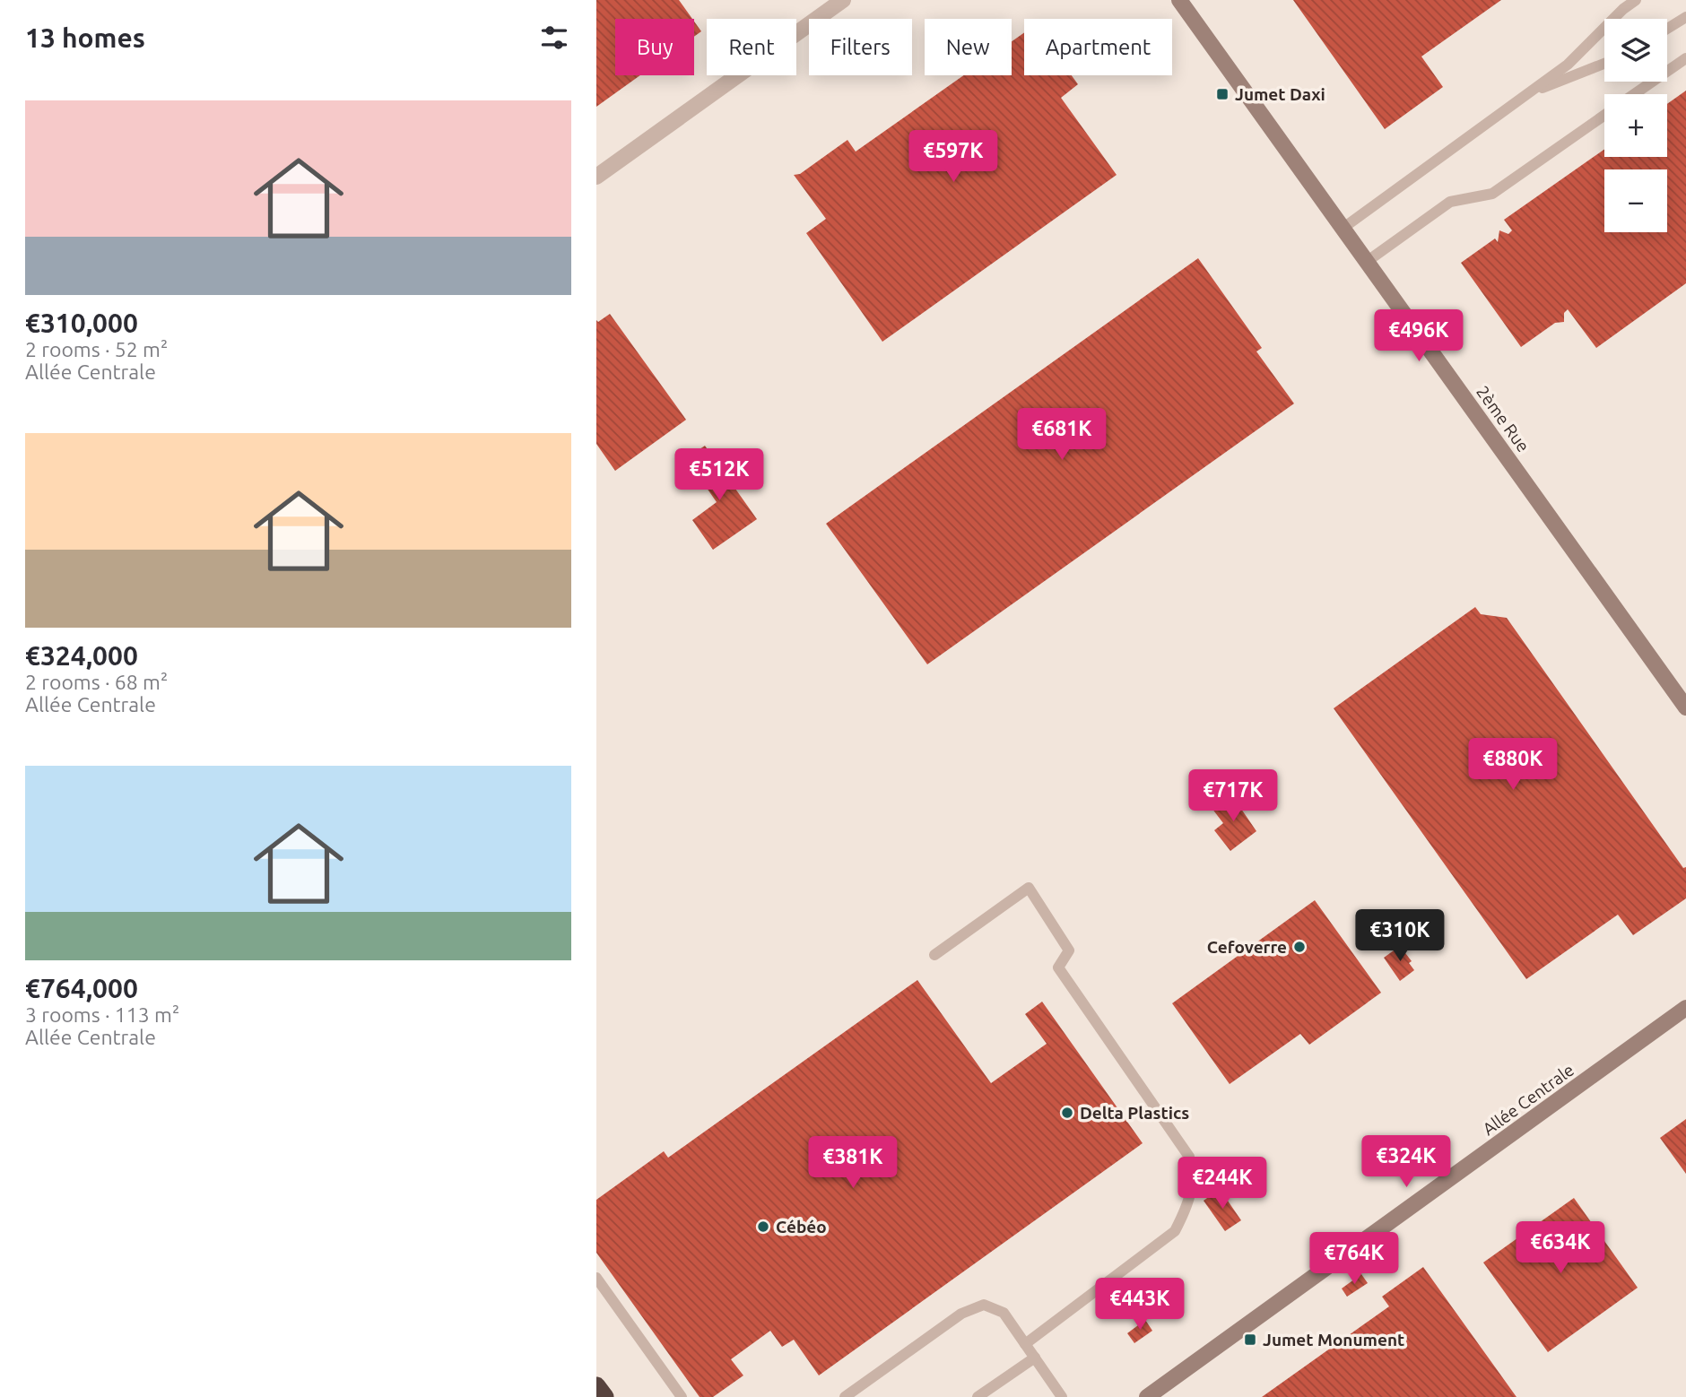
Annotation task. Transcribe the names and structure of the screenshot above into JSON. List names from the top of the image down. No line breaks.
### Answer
{"streets":{"street":["2ème Rue","Allée Centrale"]},"places":{"transit":["Jumet Daxi","Jumet Monument"],"other":["Cefoverre","Delta Plastics","Cébéo"]},"page":{"heading":"13 homes","map_buttons":["+","−"],"chip":["Buy","Rent","Filters","New","Apartment"],"list":[{"name":"€310,000","note":"2 rooms · 52 m² · Allée Centrale"},{"name":"€324,000","note":"2 rooms · 68 m² · Allée Centrale"},{"name":"€764,000","note":"3 rooms · 113 m² · Allée Centrale"}],"price":["€597K","€496K","€681K","€512K","€880K","€717K","€310K","€324K","€381K","€244K","€634K","€764K","€443K"]}}
